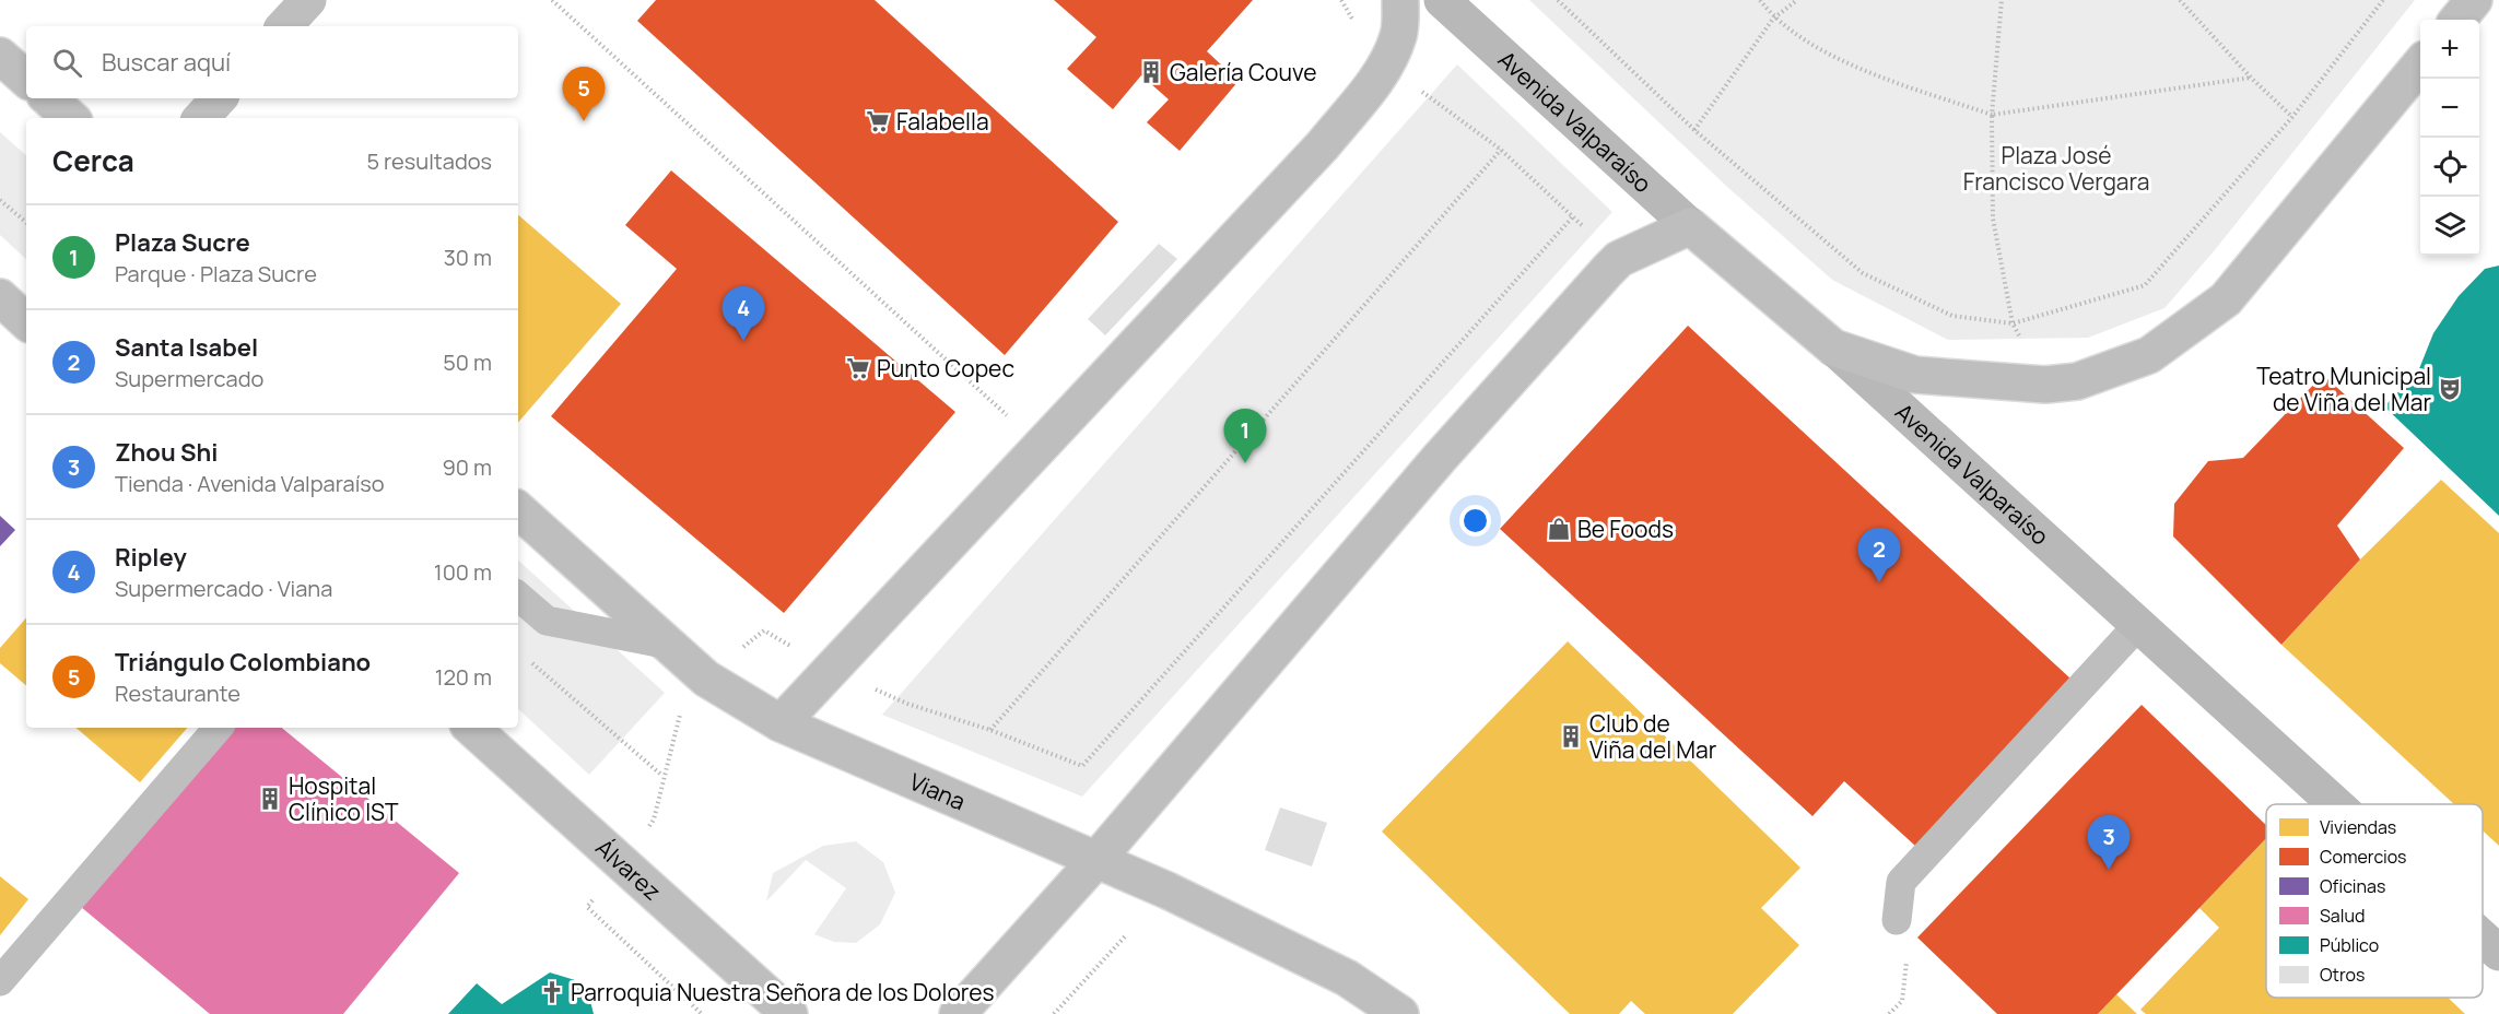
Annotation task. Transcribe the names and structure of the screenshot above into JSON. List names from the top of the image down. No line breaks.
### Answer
{"streets":{"main road":["Avenida Valparaíso","Viana","Álvarez"]},"parks":["Plaza José Francisco Vergara"],"places":{"building":["Galería Couve","Club de Viña del Mar","Hospital Clínico IST"],"supermarket":["Falabella","Punto Copec"],"theatre":["Teatro Municipal de Viña del Mar"],"shop":["Be Foods"],"church":["Parroquia Nuestra Señora de los Dolores"]},"legend":["Viviendas","Comercios","Oficinas","Salud","Público","Otros"],"page":{"map_buttons":["+","−"],"search":"Buscar aquí","pins":["5","4","1","2","3"],"heading":["Cerca","5 resultados"],"list":[{"mark":"1","name":"Plaza Sucre","note":"Parque · Plaza Sucre","value":"30 m"},{"mark":"2","name":"Santa Isabel","note":"Supermercado","value":"50 m"},{"mark":"3","name":"Zhou Shi","note":"Tienda · Avenida Valparaíso","value":"90 m"},{"mark":"4","name":"Ripley","note":"Supermercado · Viana","value":"100 m"},{"mark":"5","name":"Triángulo Colombiano","note":"Restaurante","value":"120 m"}]}}
